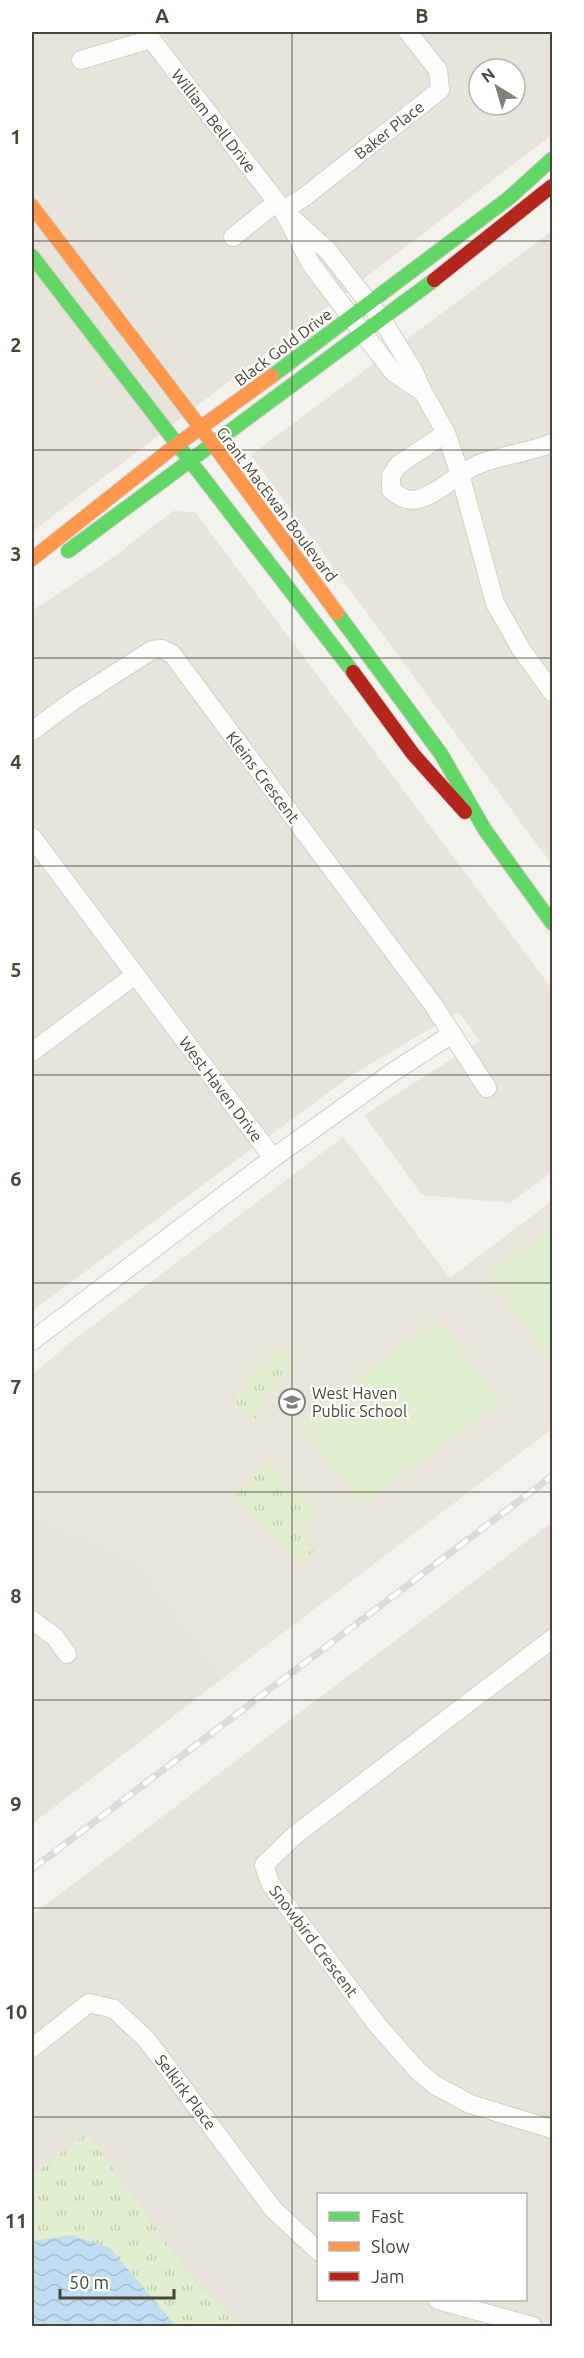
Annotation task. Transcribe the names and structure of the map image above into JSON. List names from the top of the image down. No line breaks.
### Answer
{"streets":{"main road":["Black Gold Drive","Grant MacEwan Boulevard"],"street":["William Bell Drive","Baker Place","Kleins Crescent","West Haven Drive","Snowbird Crescent","Selkirk Place"]},"crossings":[["William Bell Drive","Baker Place"],["William Bell Drive","Black Gold Drive"],["Black Gold Drive","Grant MacEwan Boulevard"]],"places":{"school or university":["West Haven Public School"]},"legend":["Fast","Slow","Jam"],"scale_bar":"50 m","north":"top left","grid":{"columns":["A","B"],"rows":["1","2","3","4","5","6","7","8","9","10","11"]}}
